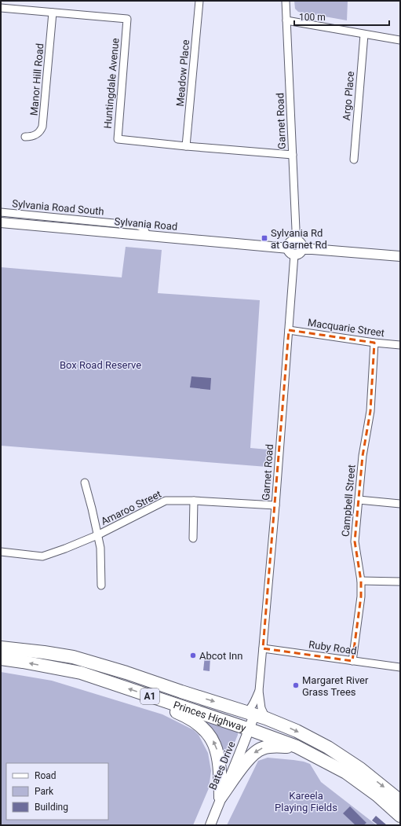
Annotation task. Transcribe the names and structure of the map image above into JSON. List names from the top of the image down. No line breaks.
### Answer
{"streets":{"highway":["A1","Princes Highway"],"street":["Meadow Place","Manor Hill Road","Huntingdale Avenue","Argo Place","Garnet Road","Sylvania Road South","Sylvania Road","Macquarie Street","Campbell Street","Amaroo Street","Ruby Road","Bates Drive"]},"crossings":[["Meadow Place","Huntingdale Avenue"],["Manor Hill Road","Huntingdale Avenue"],["Huntingdale Avenue","Garnet Road"],["Garnet Road","Sylvania Road"],["Garnet Road","Macquarie Street"],["Garnet Road","Amaroo Street"],["Garnet Road","Ruby Road"],["Garnet Road","Princes Highway"],["Garnet Road","Bates Drive"],["Sylvania Road South","Sylvania Road"],["Macquarie Street","Campbell Street"],["Campbell Street","Ruby Road"],["Princes Highway","Bates Drive"]],"parks":["Box Road Reserve","Kareela Playing Fields"],"places":{"transit":["Sylvania Rd at Garnet Rd"],"other":["Abcot Inn","Margaret River Grass Trees"]},"legend":["Road","Park","Building"],"scale_bar":"100 m"}
